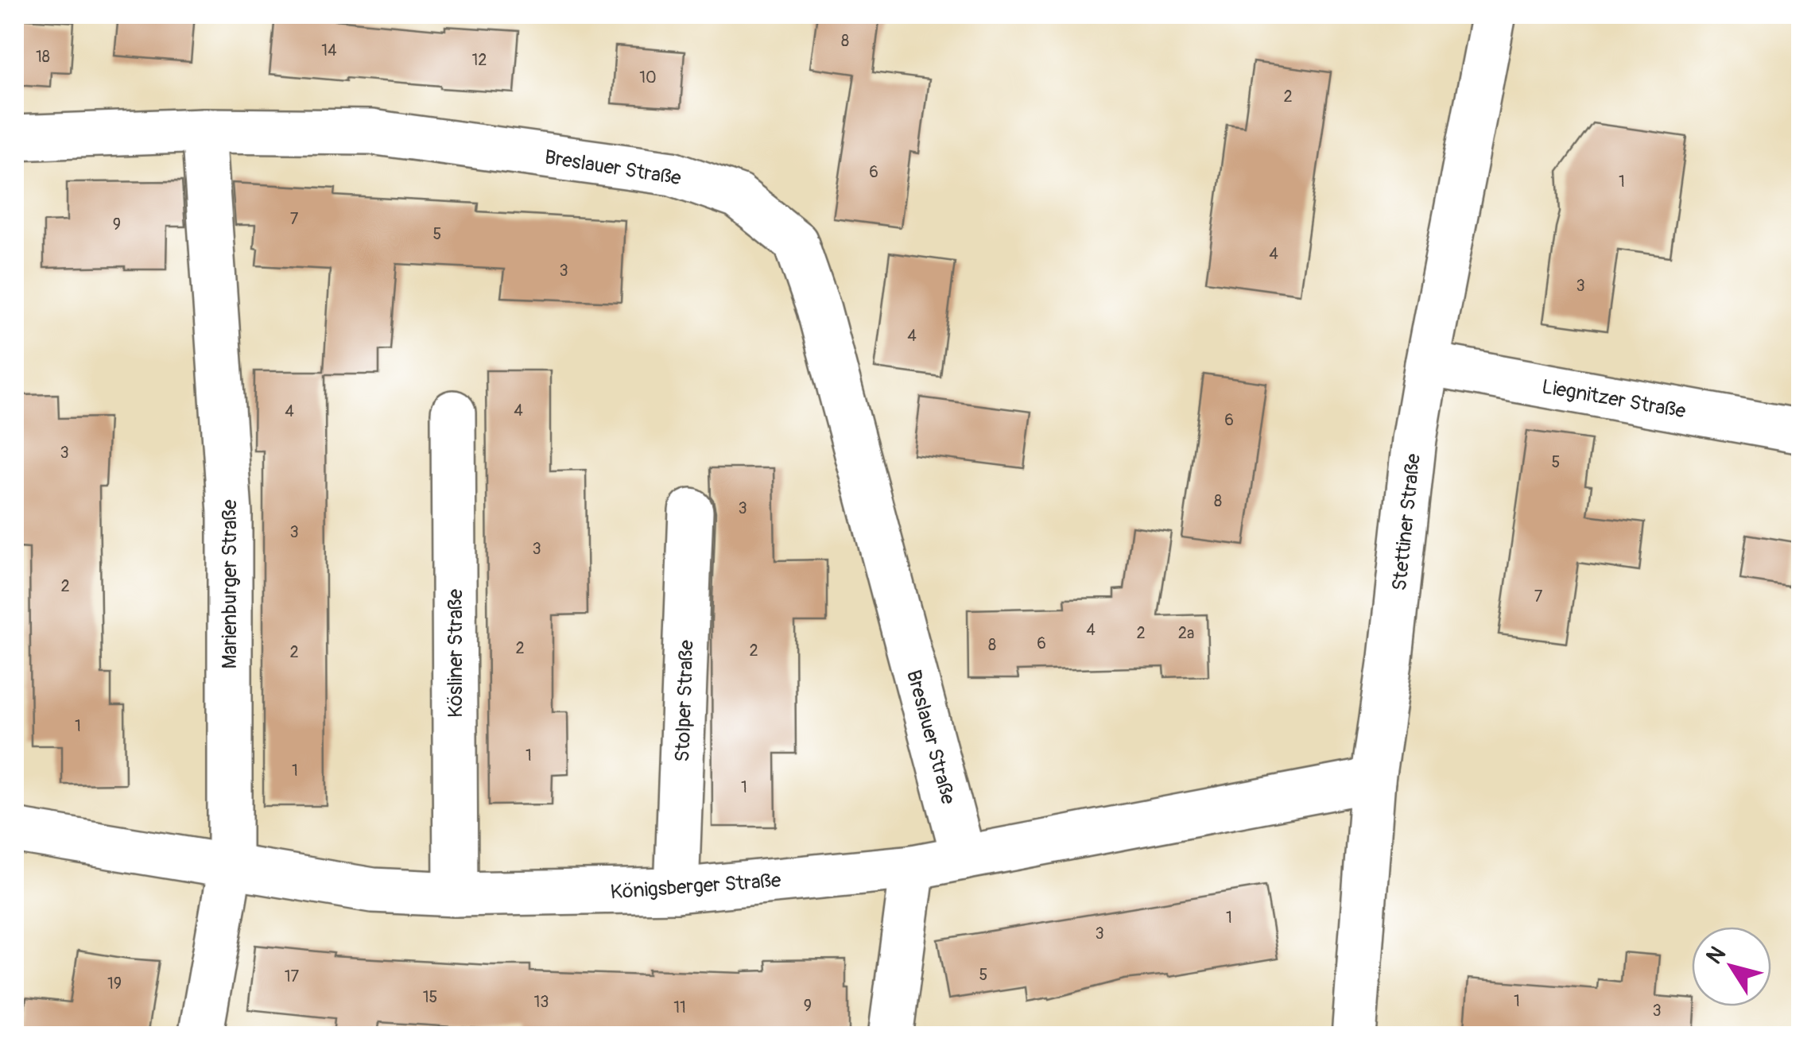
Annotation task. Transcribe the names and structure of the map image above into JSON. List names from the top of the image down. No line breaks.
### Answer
{"streets":{"street":["Breslauer Straße","Liegnitzer Straße","Stettiner Straße","Marienburger Straße","Kösliner Straße","Stolper Straße","Königsberger Straße"]},"crossings":[["Breslauer Straße","Marienburger Straße"],["Breslauer Straße","Königsberger Straße"],["Liegnitzer Straße","Stettiner Straße"],["Stettiner Straße","Königsberger Straße"],["Marienburger Straße","Königsberger Straße"],["Kösliner Straße","Königsberger Straße"],["Stolper Straße","Königsberger Straße"]],"house_numbers":["8","14","18","12","10","2","6","1","7","9","5","4","3","3","4","4","4","6","3","5","8","3","3","3","2","7","4","2","2a","6","8","2","2","2","1","1","1","1","1","3","5","17","19","15","1","13","9","11","3"],"north":"top left"}
